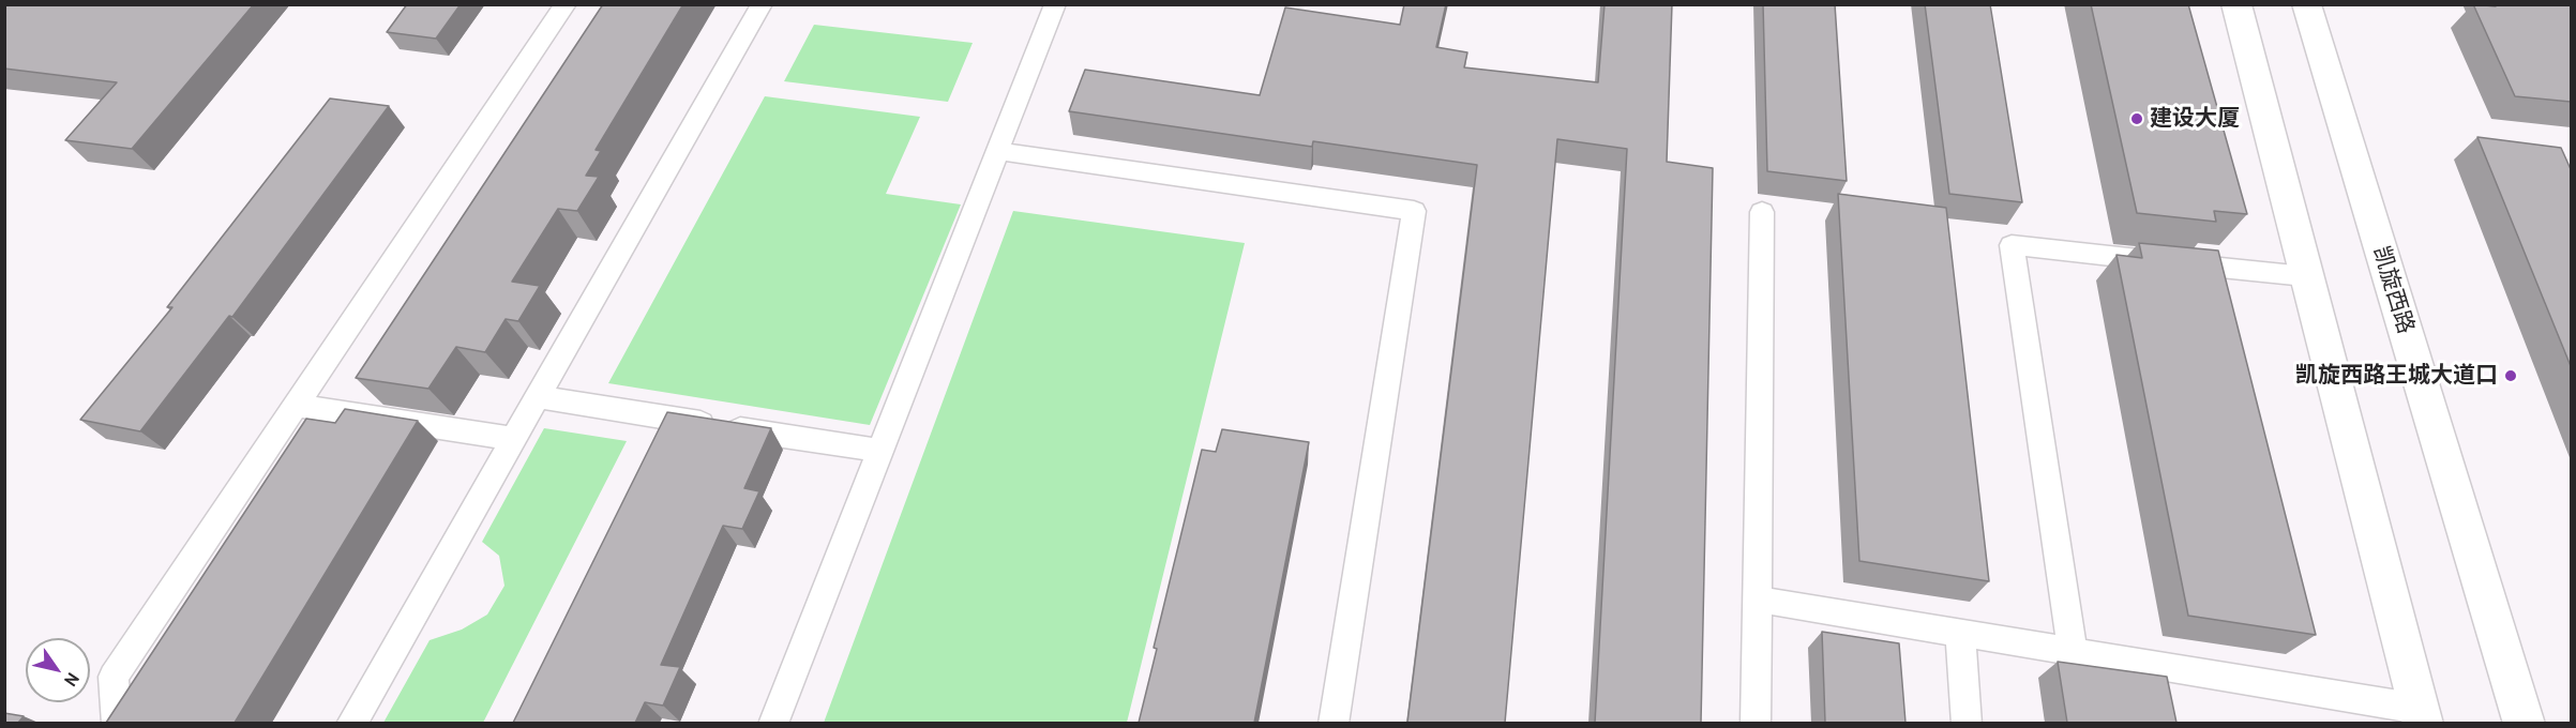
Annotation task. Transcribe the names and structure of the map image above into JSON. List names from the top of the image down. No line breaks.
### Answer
{"streets":{"main road":["凯旋西路"]},"places":["建设大厦","凯旋西路王城大道口"],"north":"bottom right"}
